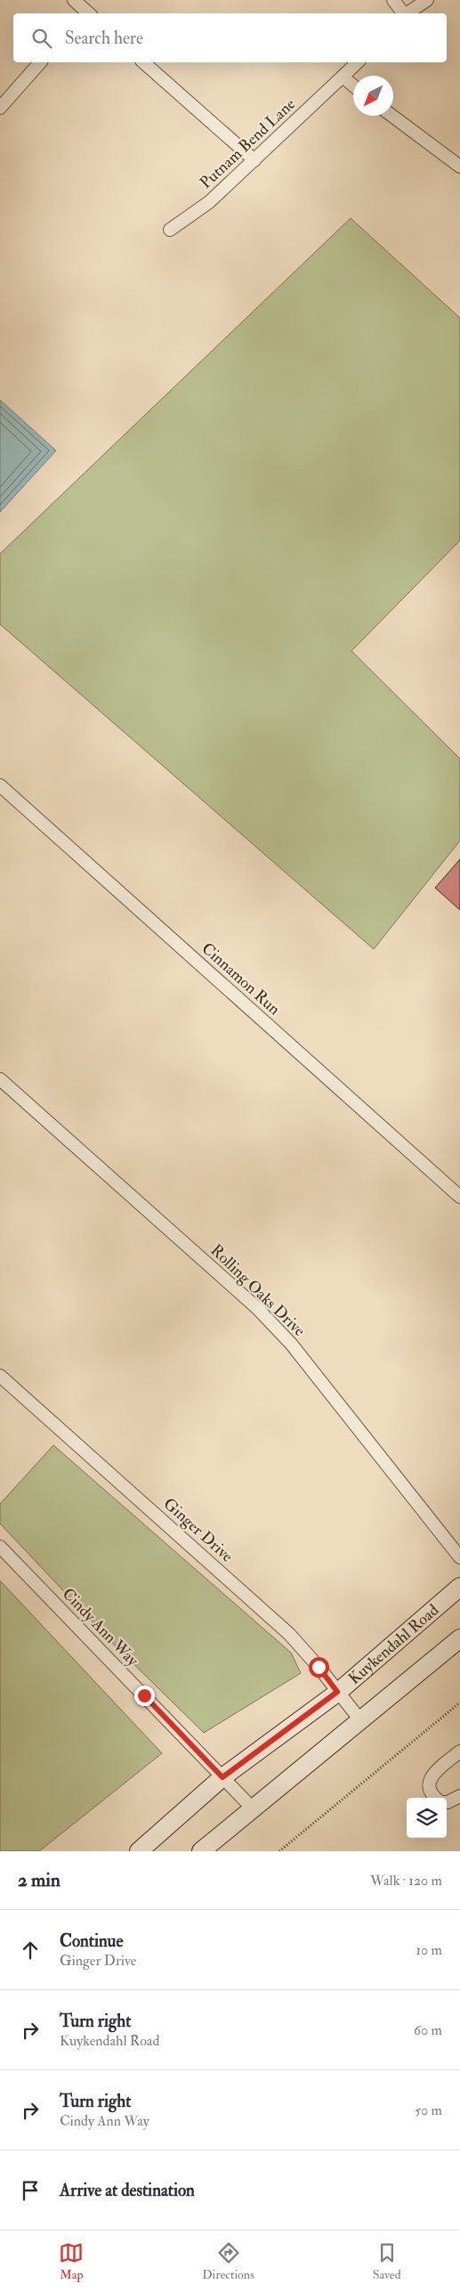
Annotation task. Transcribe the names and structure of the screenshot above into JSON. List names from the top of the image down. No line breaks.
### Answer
{"streets":{"main road":["Kuykendahl Road"],"street":["Putnam Bend Lane","Cinnamon Run","Rolling Oaks Drive","Ginger Drive","Cindy Ann Way"]},"crossings":[["Ginger Drive","Kuykendahl Road"],["Cindy Ann Way","Kuykendahl Road"]],"north":"bottom left","page":{"search":"Search here","heading":["2 min","Walk · 120 m"],"list":[["Continue","Ginger Drive","10 m"],["Turn right","Kuykendahl Road","60 m"],["Turn right","Cindy Ann Way","50 m"],"Arrive at destination"],"nav":["Map","Directions","Saved"]}}
